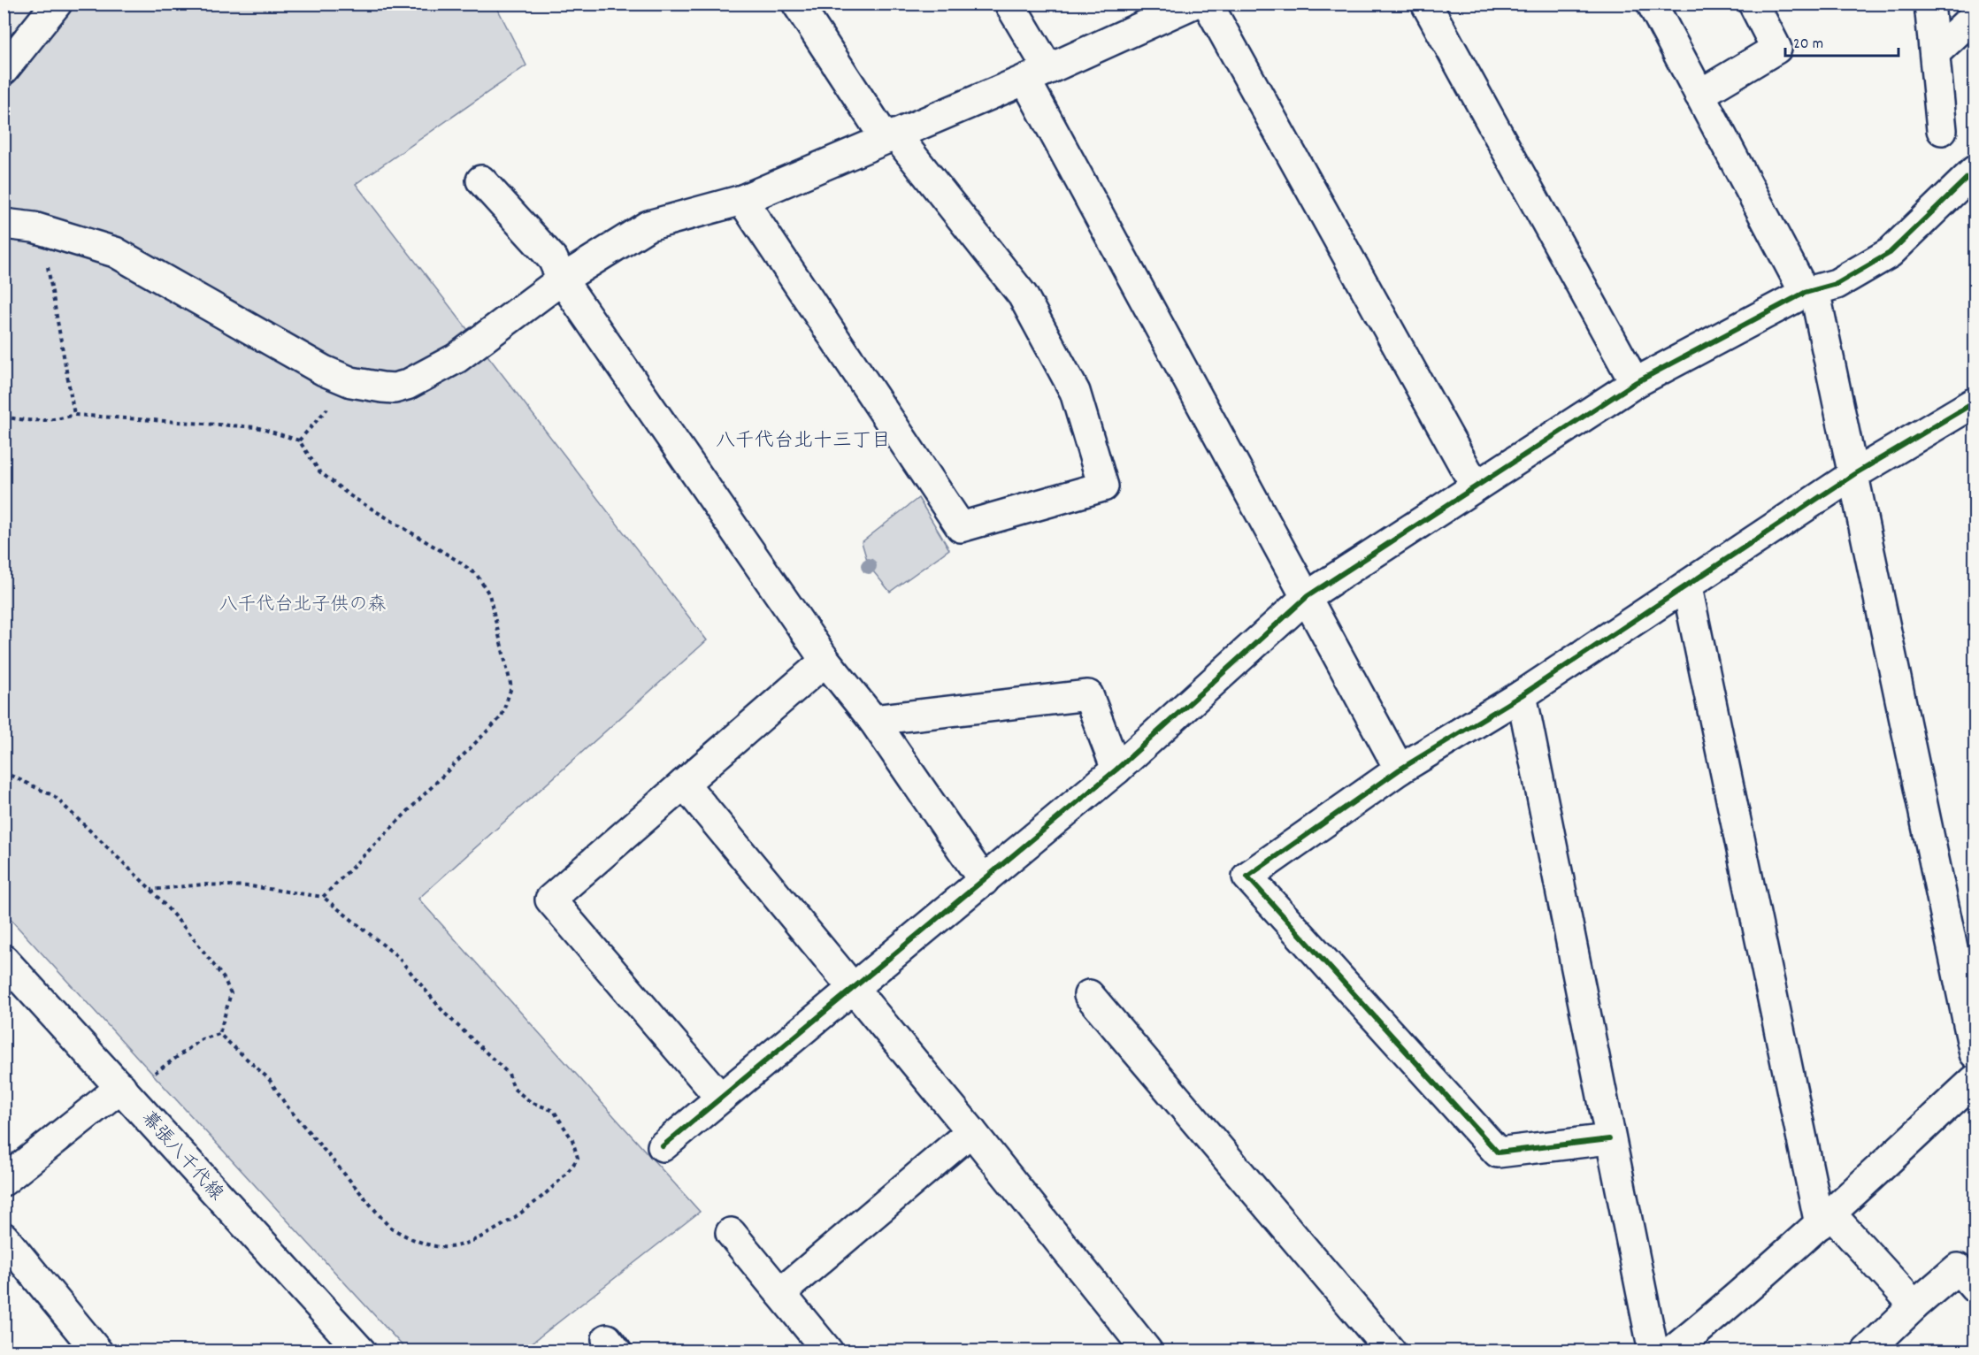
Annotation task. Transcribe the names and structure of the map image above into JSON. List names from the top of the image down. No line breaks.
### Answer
{"streets":{"street":["幕張八千代線"]},"districts":["八千代台北十三丁目"],"parks":["八千代台北子供の森"],"scale_bar":"20 m"}
